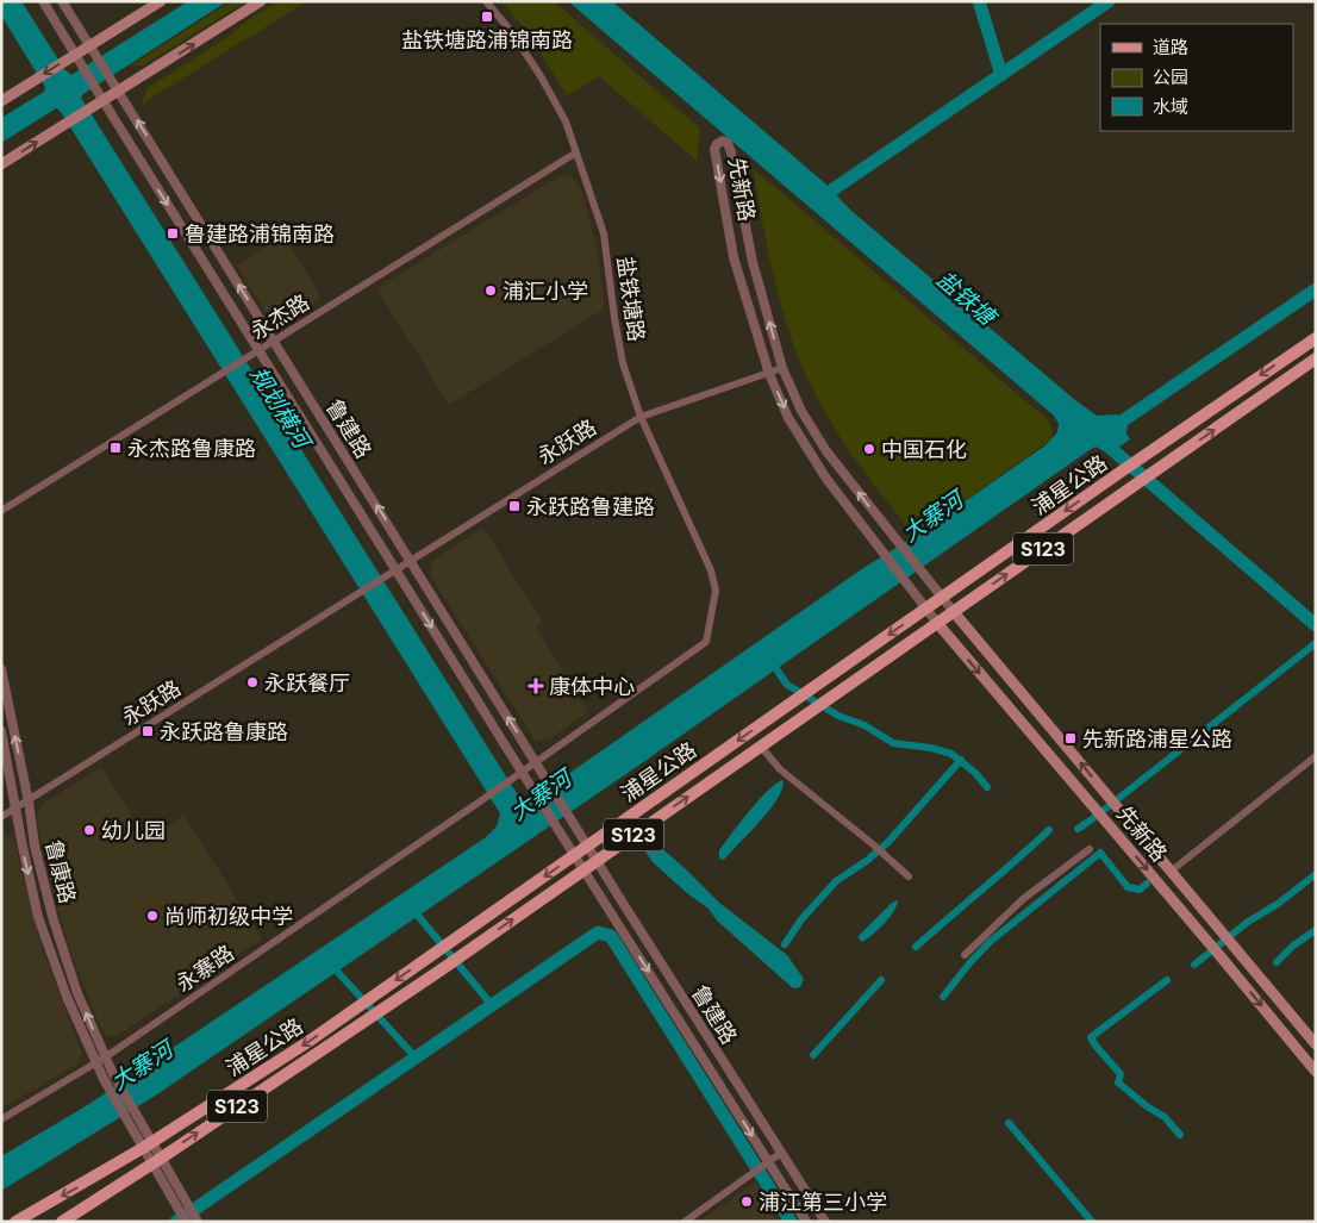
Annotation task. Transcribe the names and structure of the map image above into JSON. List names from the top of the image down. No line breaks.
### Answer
{"streets":{"main road":["先新路","浦星公路","S123"],"street":["盐铁塘路","永杰路","鲁建路","永跃路","鲁康路","永寨路"]},"crossings":[["先新路","永跃路"],["先新路","浦星公路"],["盐铁塘路","永杰路"],["盐铁塘路","鲁建路"],["盐铁塘路","永跃路"],["永杰路","鲁建路"],["鲁建路","永跃路"],["鲁建路","浦星公路"],["鲁建路","永寨路"],["永跃路","鲁康路"],["鲁康路","永寨路"]],"water":["盐铁塘","规划横河","大寨河"],"places":{"transit":["盐铁塘路浦锦南路","鲁建路浦锦南路","永杰路鲁康路","永跃路鲁建路","永跃路鲁康路","先新路浦星公路"],"other":["浦汇小学","中国石化","永跃餐厅","幼儿园","尚师初级中学","浦江第三小学"],"health":["康体中心"]},"legend":["道路","公园","水域"]}
